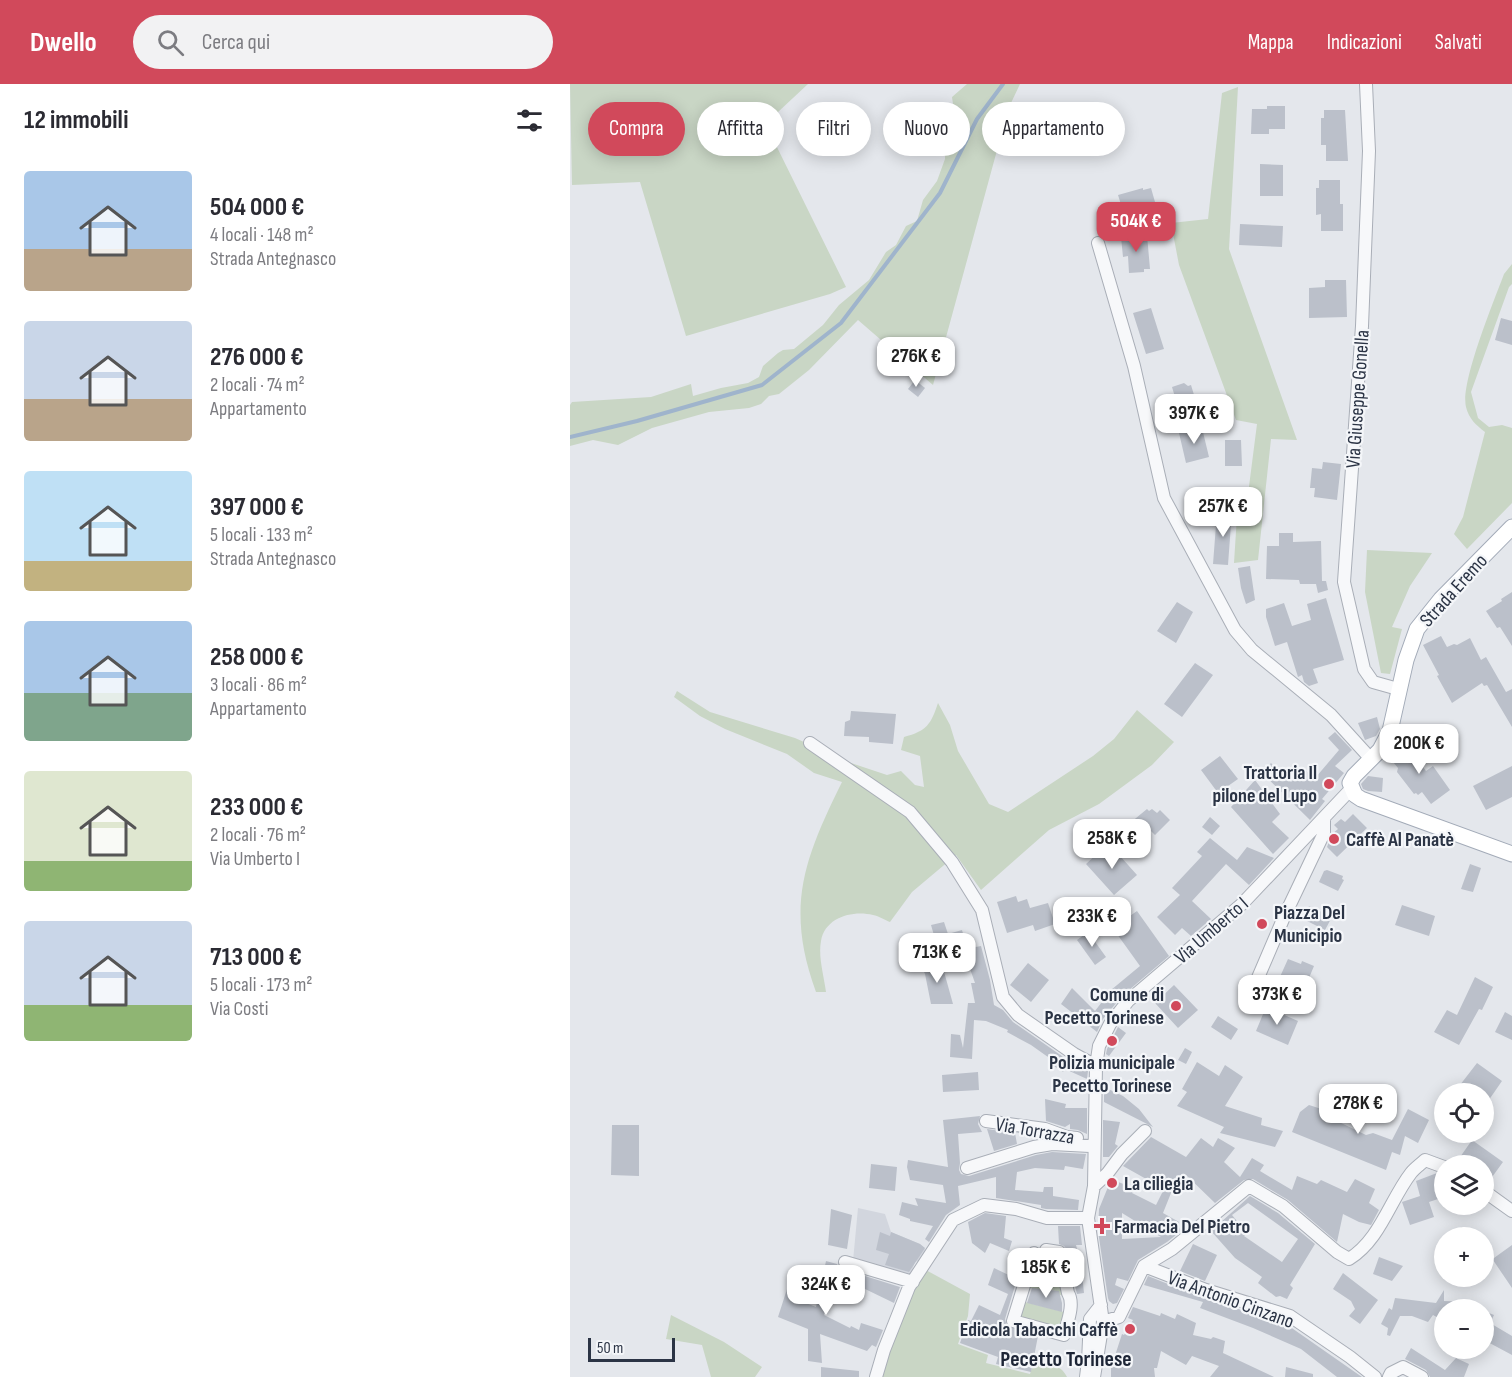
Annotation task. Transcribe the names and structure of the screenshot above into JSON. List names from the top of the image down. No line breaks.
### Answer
{"streets":{"main road":["Strada Eremo"],"street":["Via Giuseppe Gonella","Via Umberto I","Via Torrazza","Via Antonio Cinzano"]},"crossings":[["Via Giuseppe Gonella","Strada Eremo"],["Strada Eremo","Via Umberto I"],["Via Umberto I","Via Torrazza"]],"districts":["Pecetto Torinese"],"places":{"other":["Trattoria Il pilone del Lupo","Caffè Al Panatè","Piazza Del Municipio","Comune di Pecetto Torinese","Polizia municipale Pecetto Torinese","La ciliegia","Edicola Tabacchi Caffè"],"health":["Farmacia Del Pietro"]},"scale_bar":"50 m","page":{"header":"Dwello","search":"Cerca qui","nav":["Mappa","Indicazioni","Salvati"],"heading":"12 immobili","chip":["Compra","Affitta","Filtri","Nuovo","Appartamento"],"list":[{"name":"504 000 €","note":"4 locali · 148 m² · Strada Antegnasco"},{"name":"276 000 €","note":"2 locali · 74 m² · Appartamento"},{"name":"397 000 €","note":"5 locali · 133 m² · Strada Antegnasco"},{"name":"258 000 €","note":"3 locali · 86 m² · Appartamento"},{"name":"233 000 €","note":"2 locali · 76 m² · Via Umberto I"},{"name":"713 000 €","note":"5 locali · 173 m² · Via Costi"}],"price":["504K €","276K €","397K €","257K €","200K €","258K €","233K €","713K €","373K €","278K €","185K €","324K €"],"map_buttons":["+","−"],"scale":"50 m"}}
